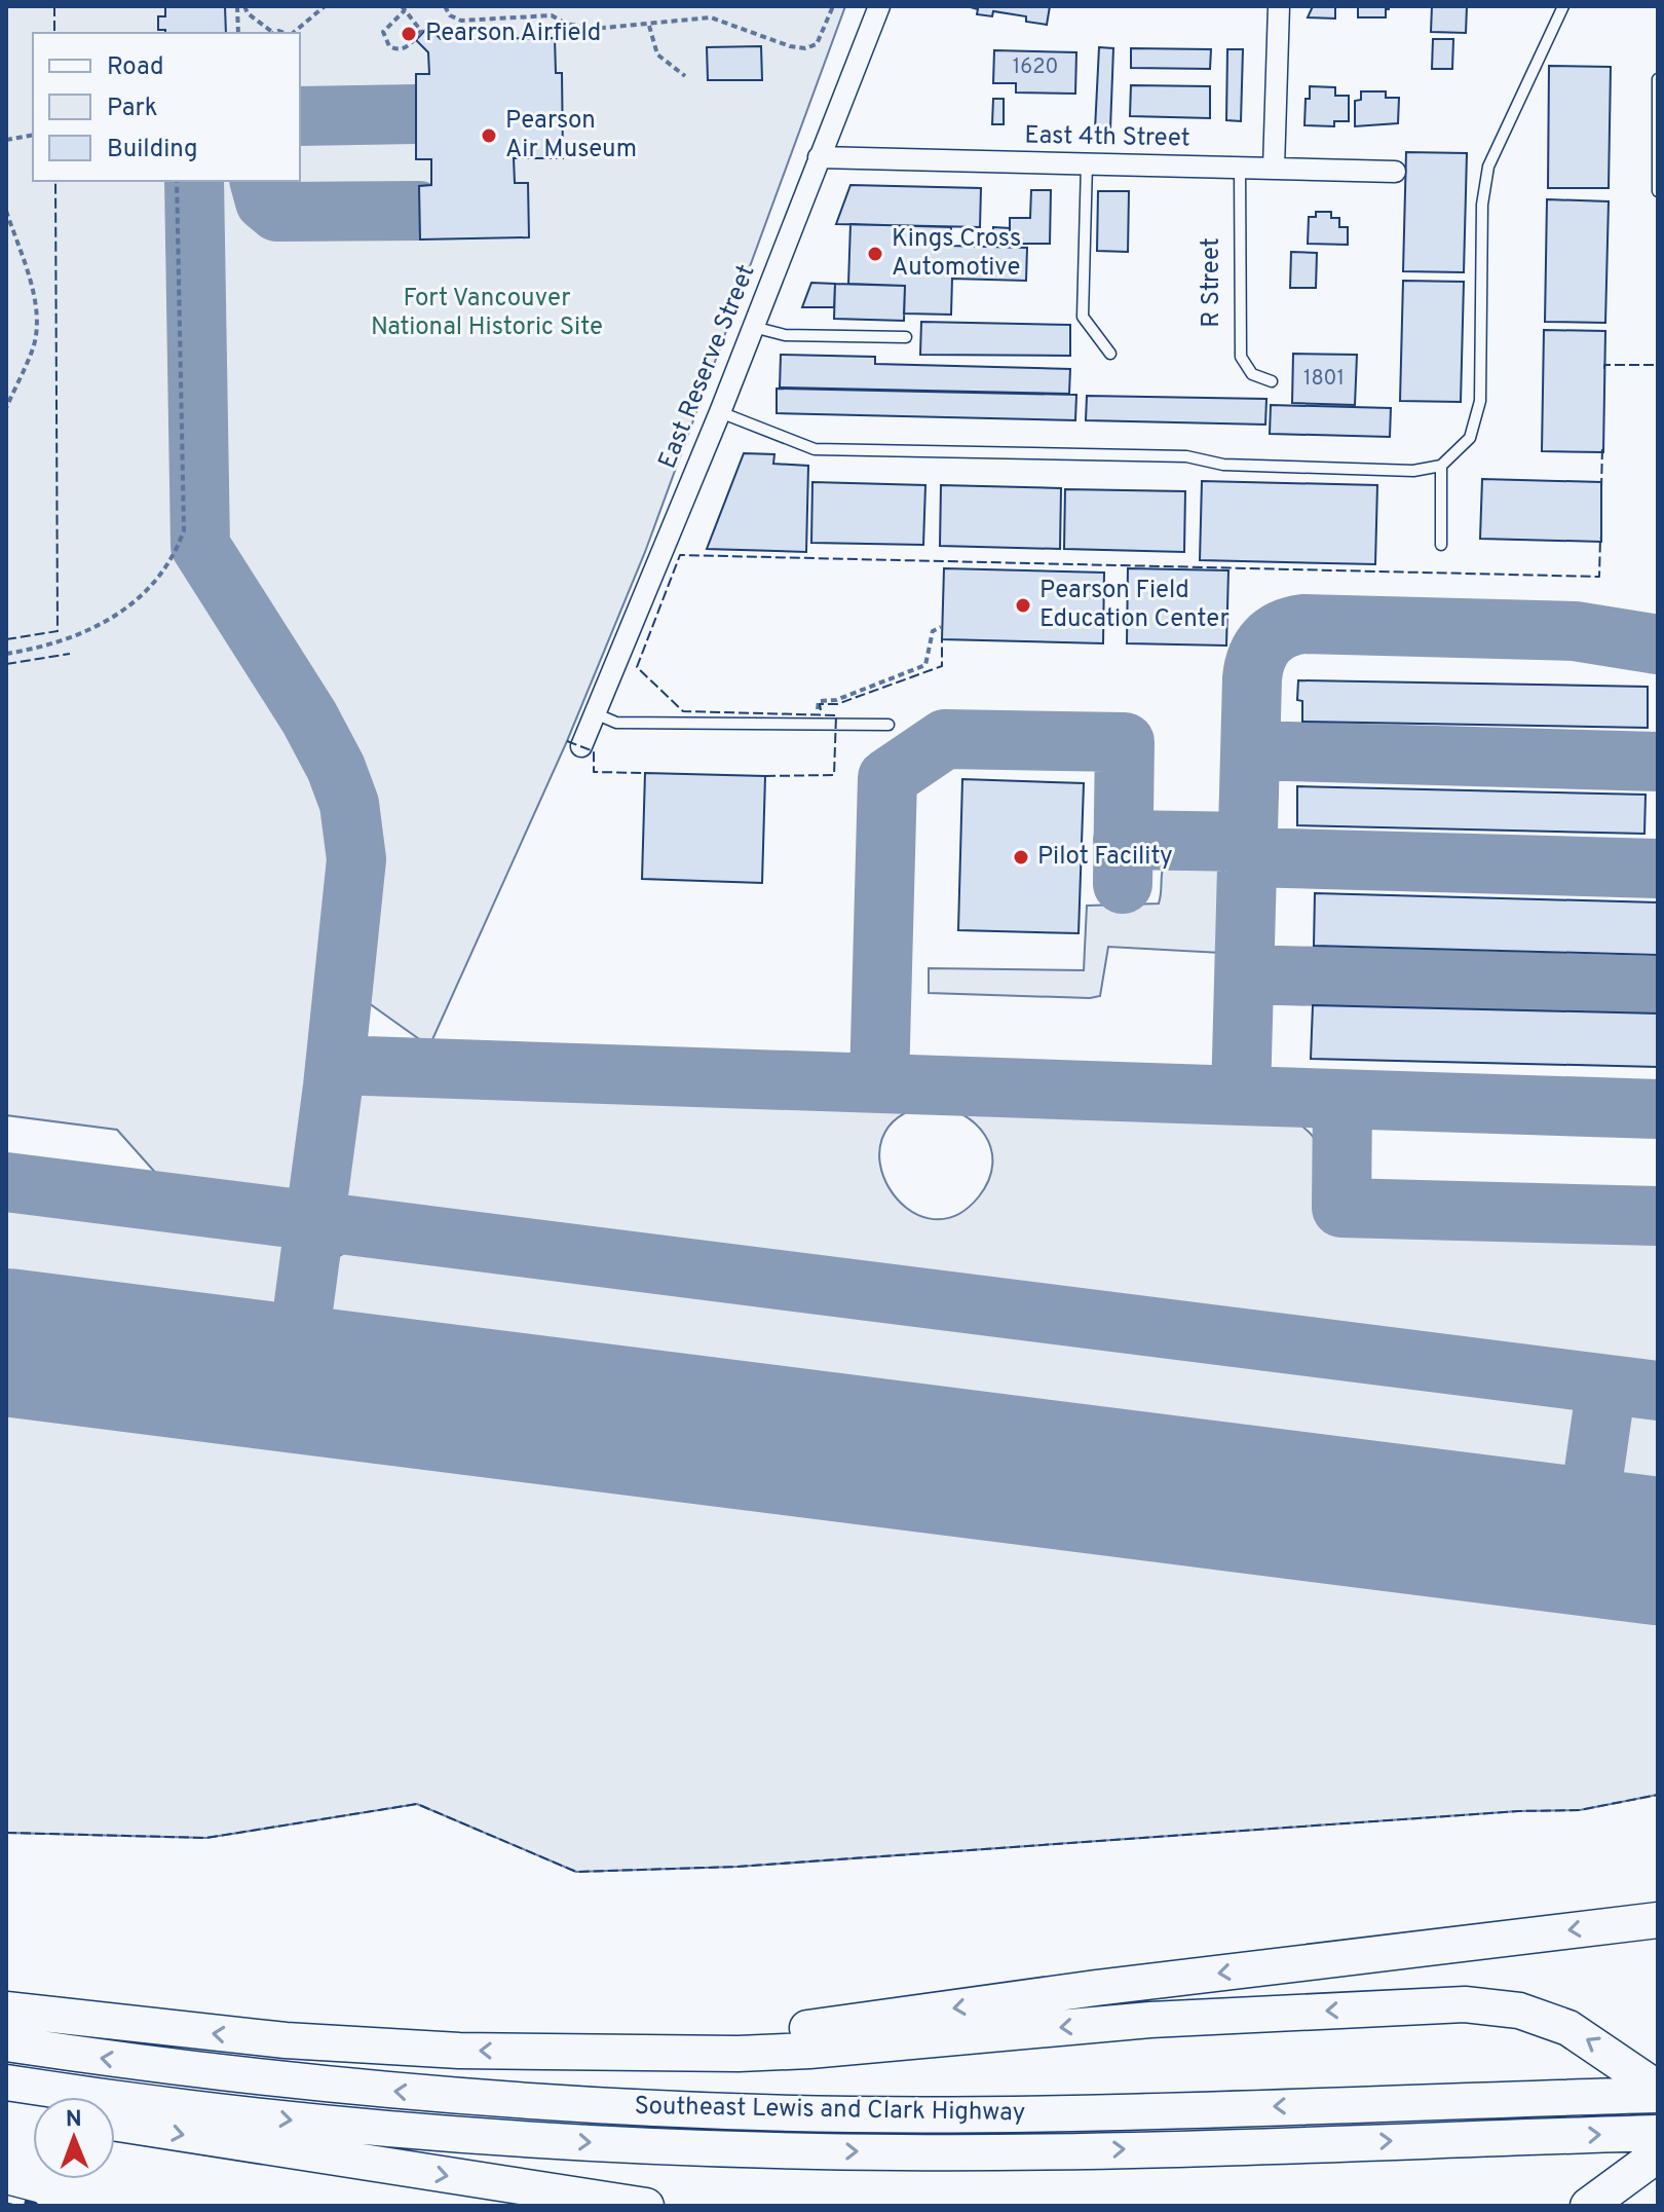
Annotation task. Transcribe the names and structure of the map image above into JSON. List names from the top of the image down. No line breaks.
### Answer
{"streets":{"highway":["Southeast Lewis and Clark Highway"],"street":["East 4th Street","East Reserve Street"],"lane":["R Street"]},"crossings":[["East 4th Street","R Street"],["East 4th Street","East Reserve Street"]],"parks":["Fort Vancouver National Historic Site"],"places":["Pearson Airfield","Pearson Air Museum","Kings Cross Automotive","Pearson Field Education Center","Pilot Facility"],"house_numbers":["1620","1801"],"legend":["Road","Park","Building"],"north":"top"}
